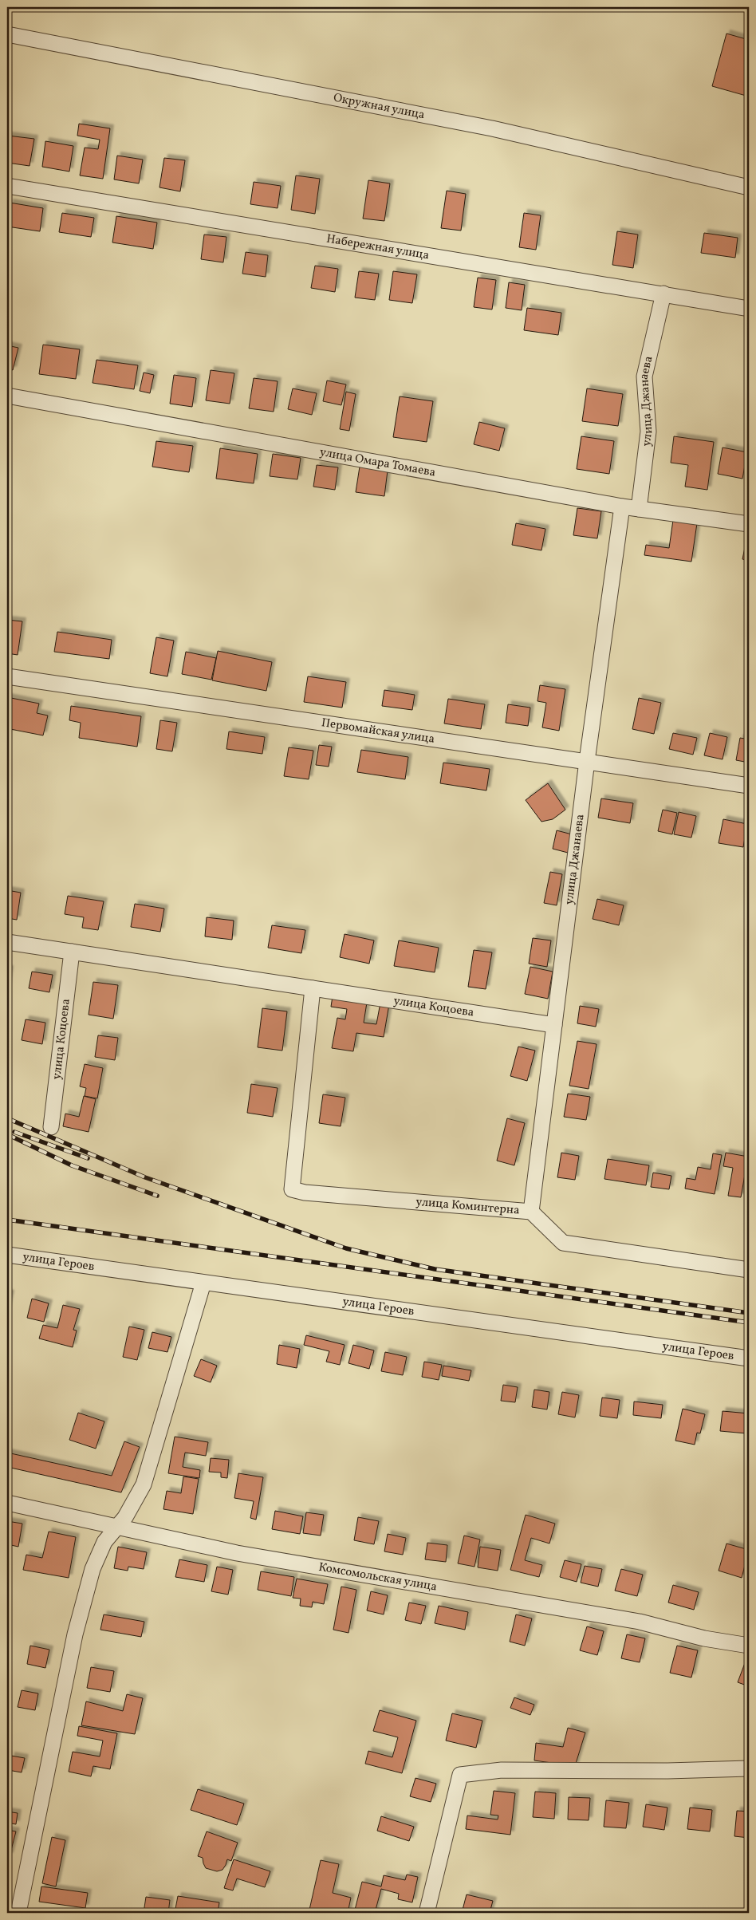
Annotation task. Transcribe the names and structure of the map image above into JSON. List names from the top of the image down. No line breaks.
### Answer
{"streets":{"street":["Окружная улица","Набережная улица","улица Джанаева","улица Омара Томаева","Первомайская улица","улица Коцоева","улица Коминтерна","улица Героев","Комсомольская улица"]},"crossings":[["Набережная улица","улица Джанаева"],["улица Джанаева","улица Омара Томаева"],["улица Джанаева","Первомайская улица"],["улица Джанаева","улица Коцоева"],["улица Джанаева","улица Коминтерна"],["улица Коцоева","улица Коминтерна"]]}
